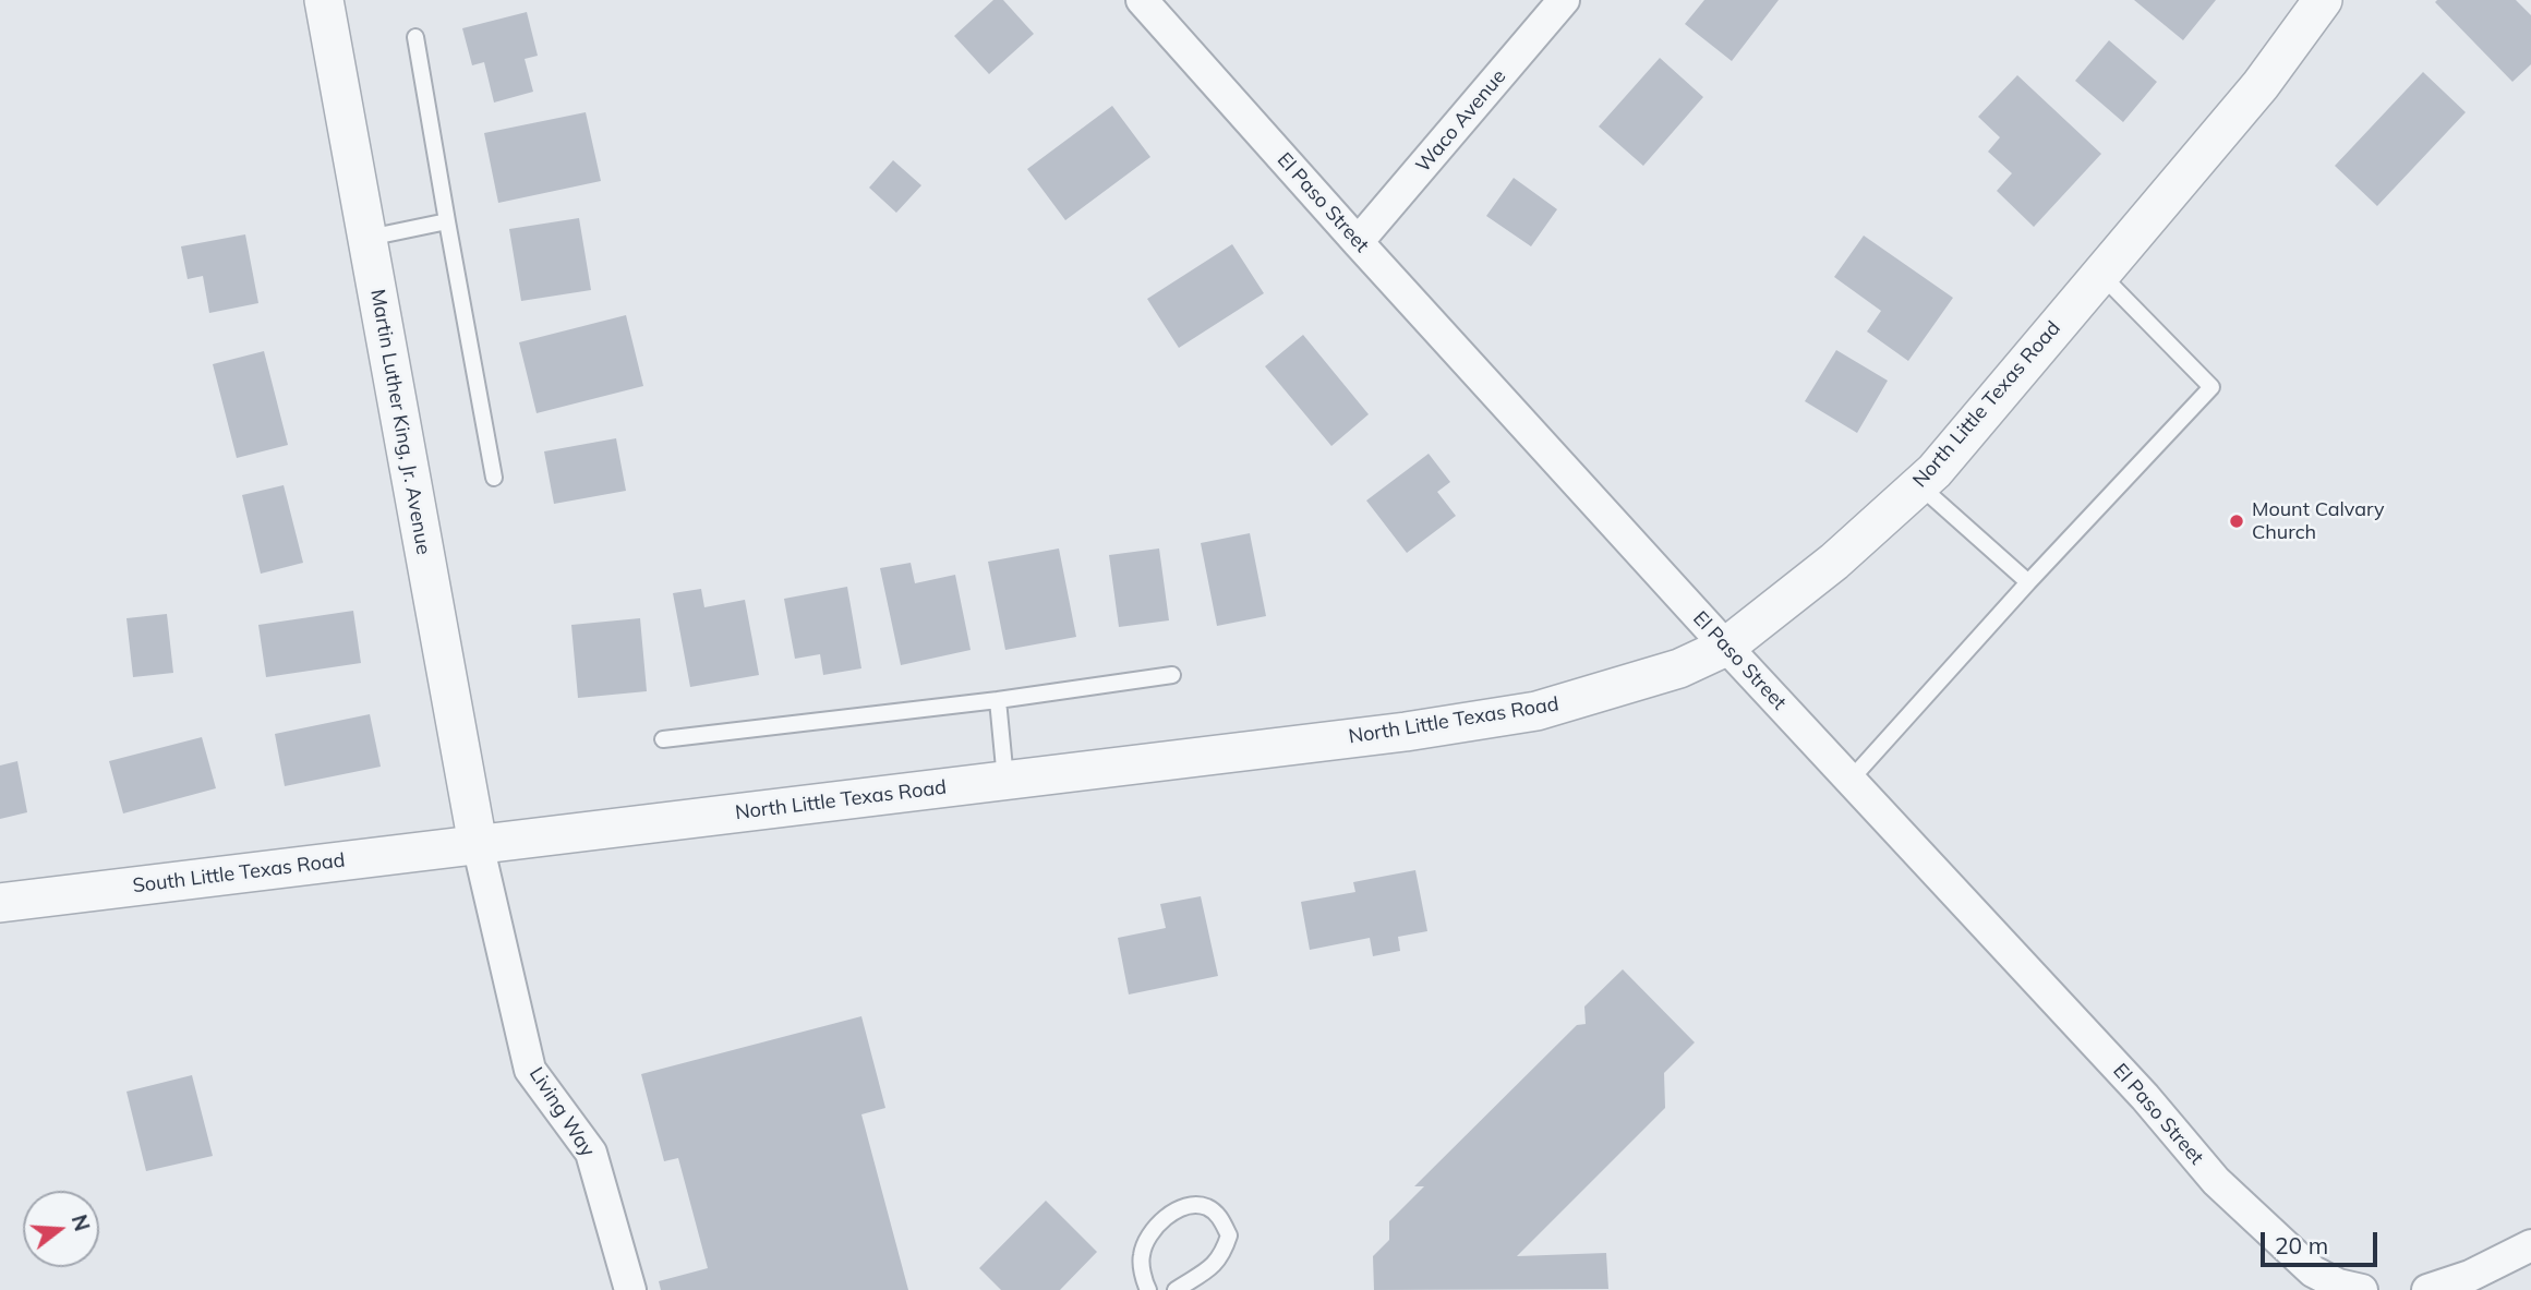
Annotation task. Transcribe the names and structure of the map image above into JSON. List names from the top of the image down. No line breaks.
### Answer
{"streets":{"street":["Waco Avenue","El Paso Street","North Little Texas Road","Martin Luther King, Jr. Avenue","South Little Texas Road","Living Way"]},"crossings":[["Waco Avenue","El Paso Street"],["El Paso Street","North Little Texas Road"],["North Little Texas Road","Martin Luther King, Jr. Avenue"],["North Little Texas Road","South Little Texas Road"],["North Little Texas Road","Living Way"],["Martin Luther King, Jr. Avenue","South Little Texas Road"],["Martin Luther King, Jr. Avenue","Living Way"],["South Little Texas Road","Living Way"]],"places":["Mount Calvary Church"],"scale_bar":"20 m","north":"right"}
